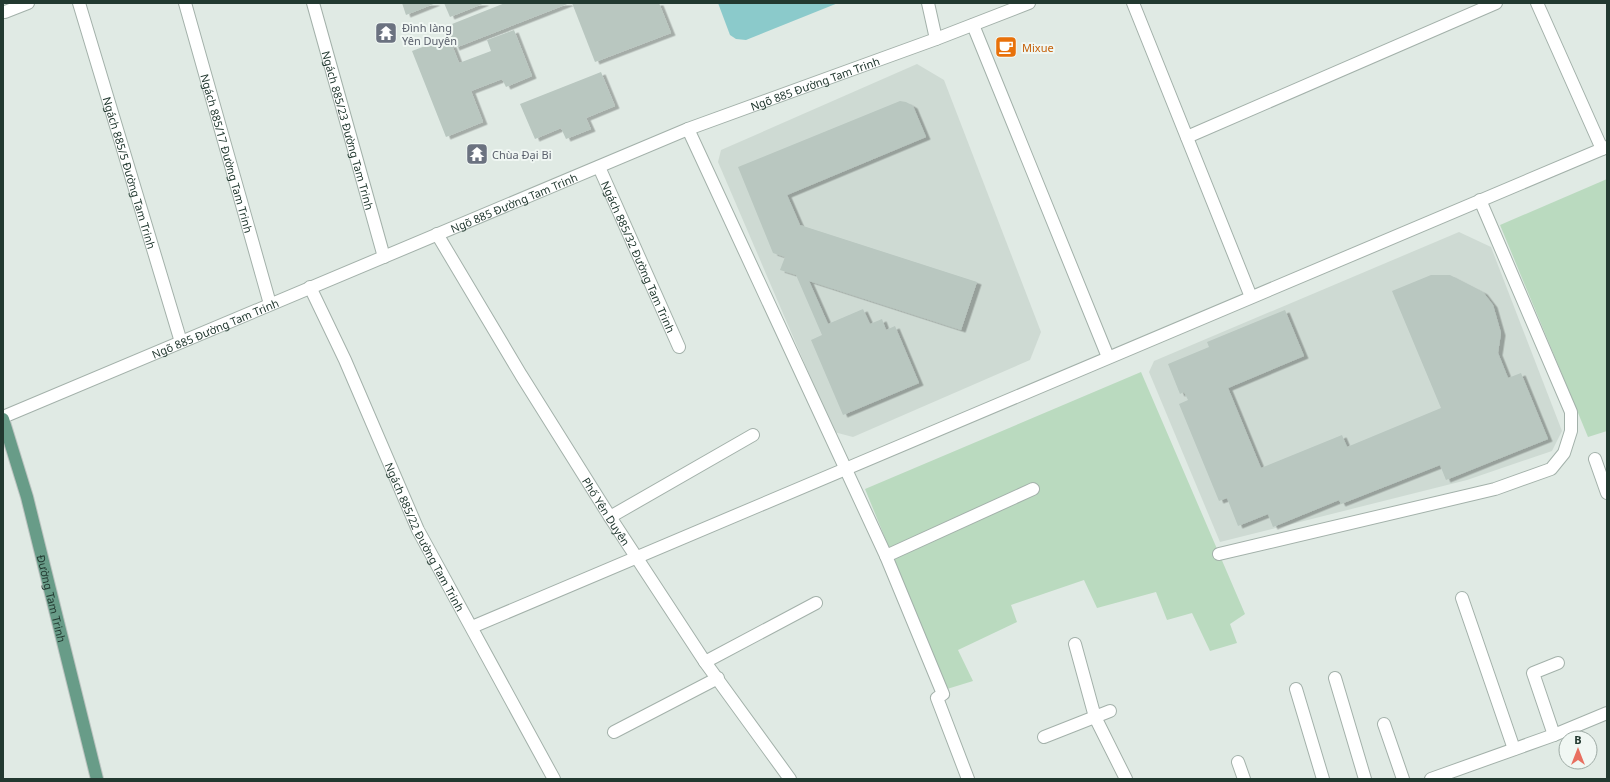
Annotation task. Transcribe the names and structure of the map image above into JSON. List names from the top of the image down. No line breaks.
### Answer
{"streets":{"main road":["Đường Tam Trinh"],"street":["Ngõ 885 Đường Tam Trinh","Ngách 885/23 Đường Tam Trinh","Ngách 885/17 Đường Tam Trinh","Ngách 885/5 Đường Tam Trinh","Ngách 885/32 Đường Tam Trinh","Phố Yên Duyên","Ngách 885/22 Đường Tam Trinh"]},"crossings":[["Ngõ 885 Đường Tam Trinh","Ngách 885/23 Đường Tam Trinh"],["Ngõ 885 Đường Tam Trinh","Ngách 885/17 Đường Tam Trinh"],["Ngõ 885 Đường Tam Trinh","Ngách 885/5 Đường Tam Trinh"],["Ngõ 885 Đường Tam Trinh","Ngách 885/32 Đường Tam Trinh"],["Ngõ 885 Đường Tam Trinh","Phố Yên Duyên"],["Ngõ 885 Đường Tam Trinh","Ngách 885/22 Đường Tam Trinh"],["Ngõ 885 Đường Tam Trinh","Đường Tam Trinh"]],"places":{"temple":["Đình làng Yên Duyên","Chùa Đại Bi"],"cafe":["Mixue"]},"north":"top"}
